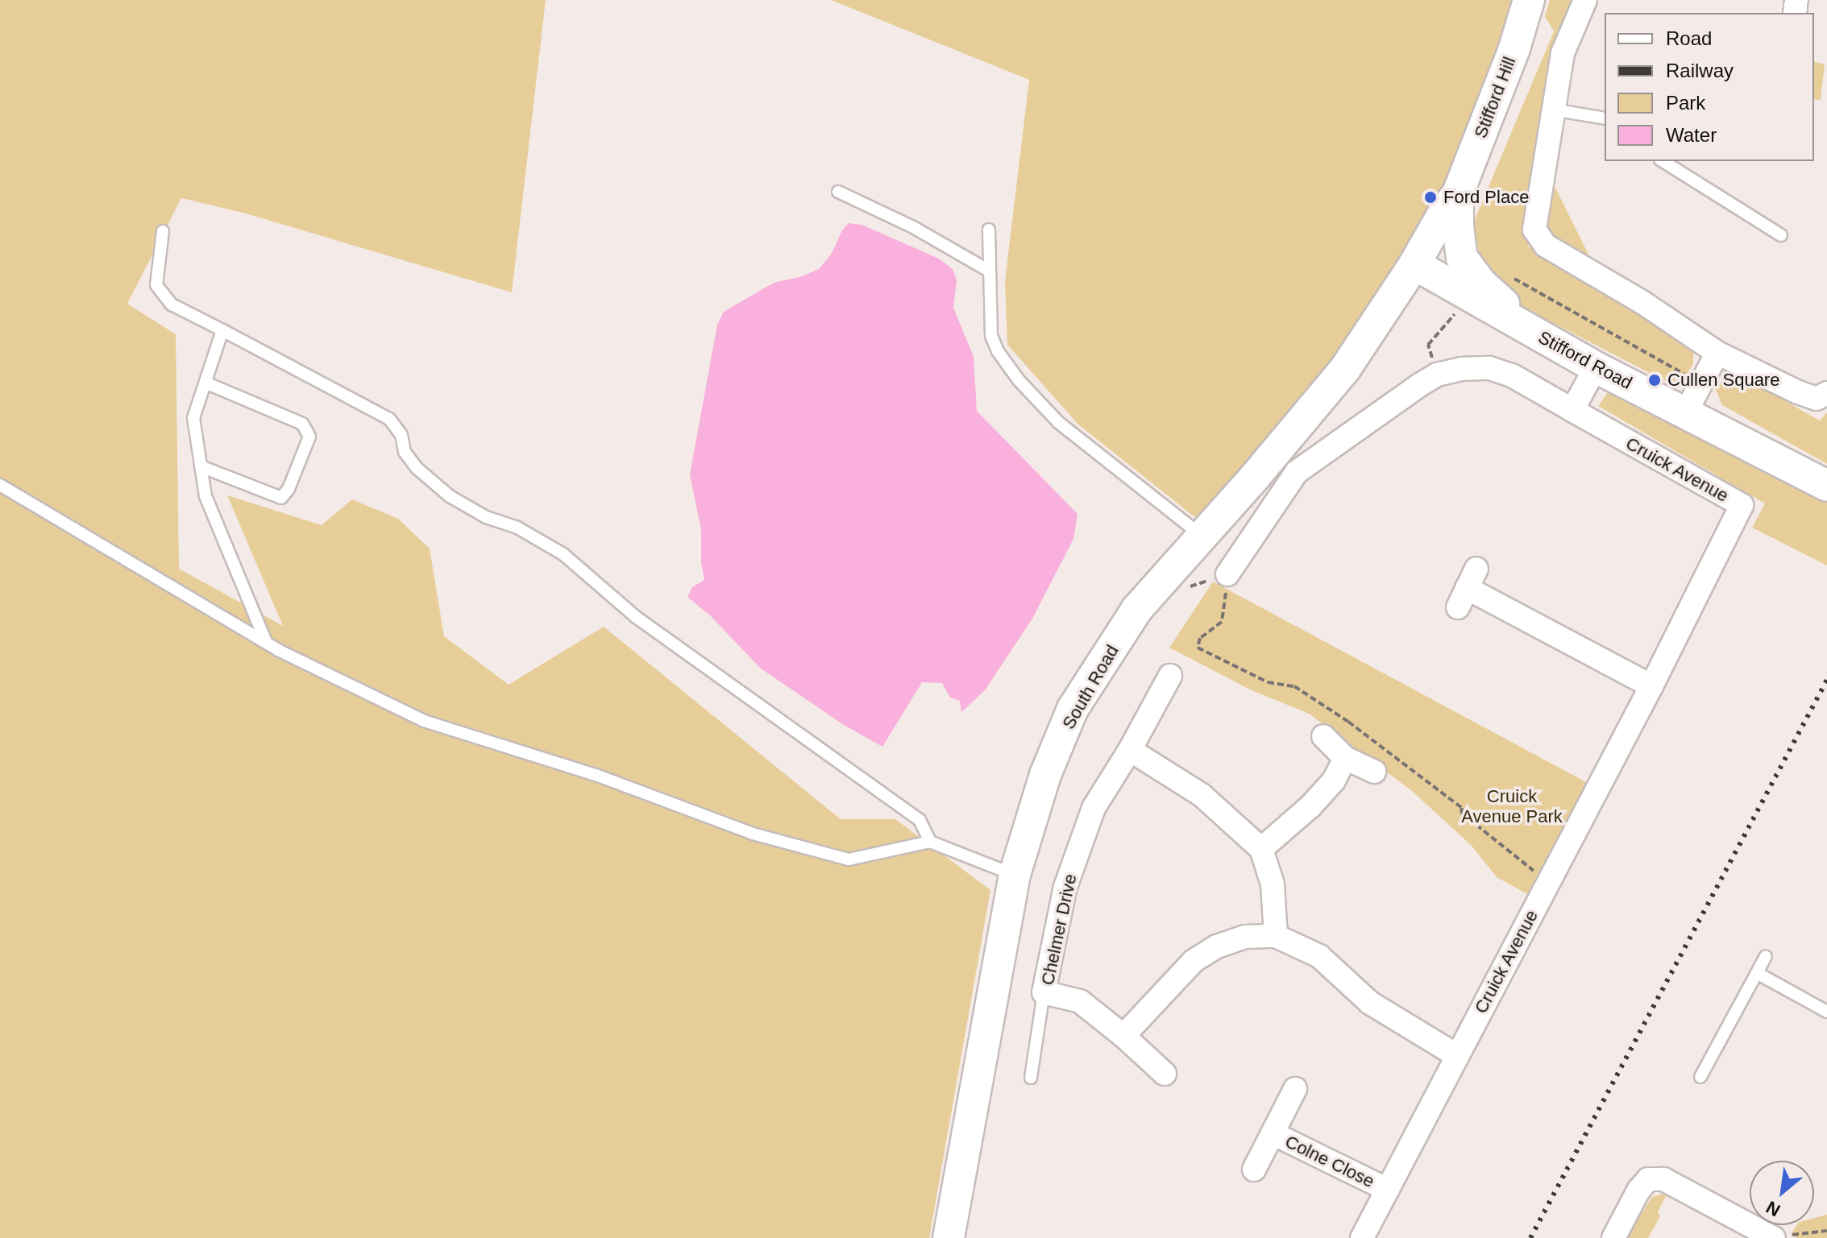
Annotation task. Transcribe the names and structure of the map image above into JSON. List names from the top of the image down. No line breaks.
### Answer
{"streets":{"main road":["Stifford Hill","Stifford Road","South Road"],"street":["Cruick Avenue","Chelmer Drive","Colne Close"]},"crossings":[["Stifford Hill","Stifford Road"],["Stifford Hill","South Road"],["Stifford Road","South Road"],["Cruick Avenue","Colne Close"]],"parks":["Cruick Avenue Park"],"places":["Ford Place","Cullen Square"],"legend":["Road","Railway","Park","Water"],"north":"bottom left"}
